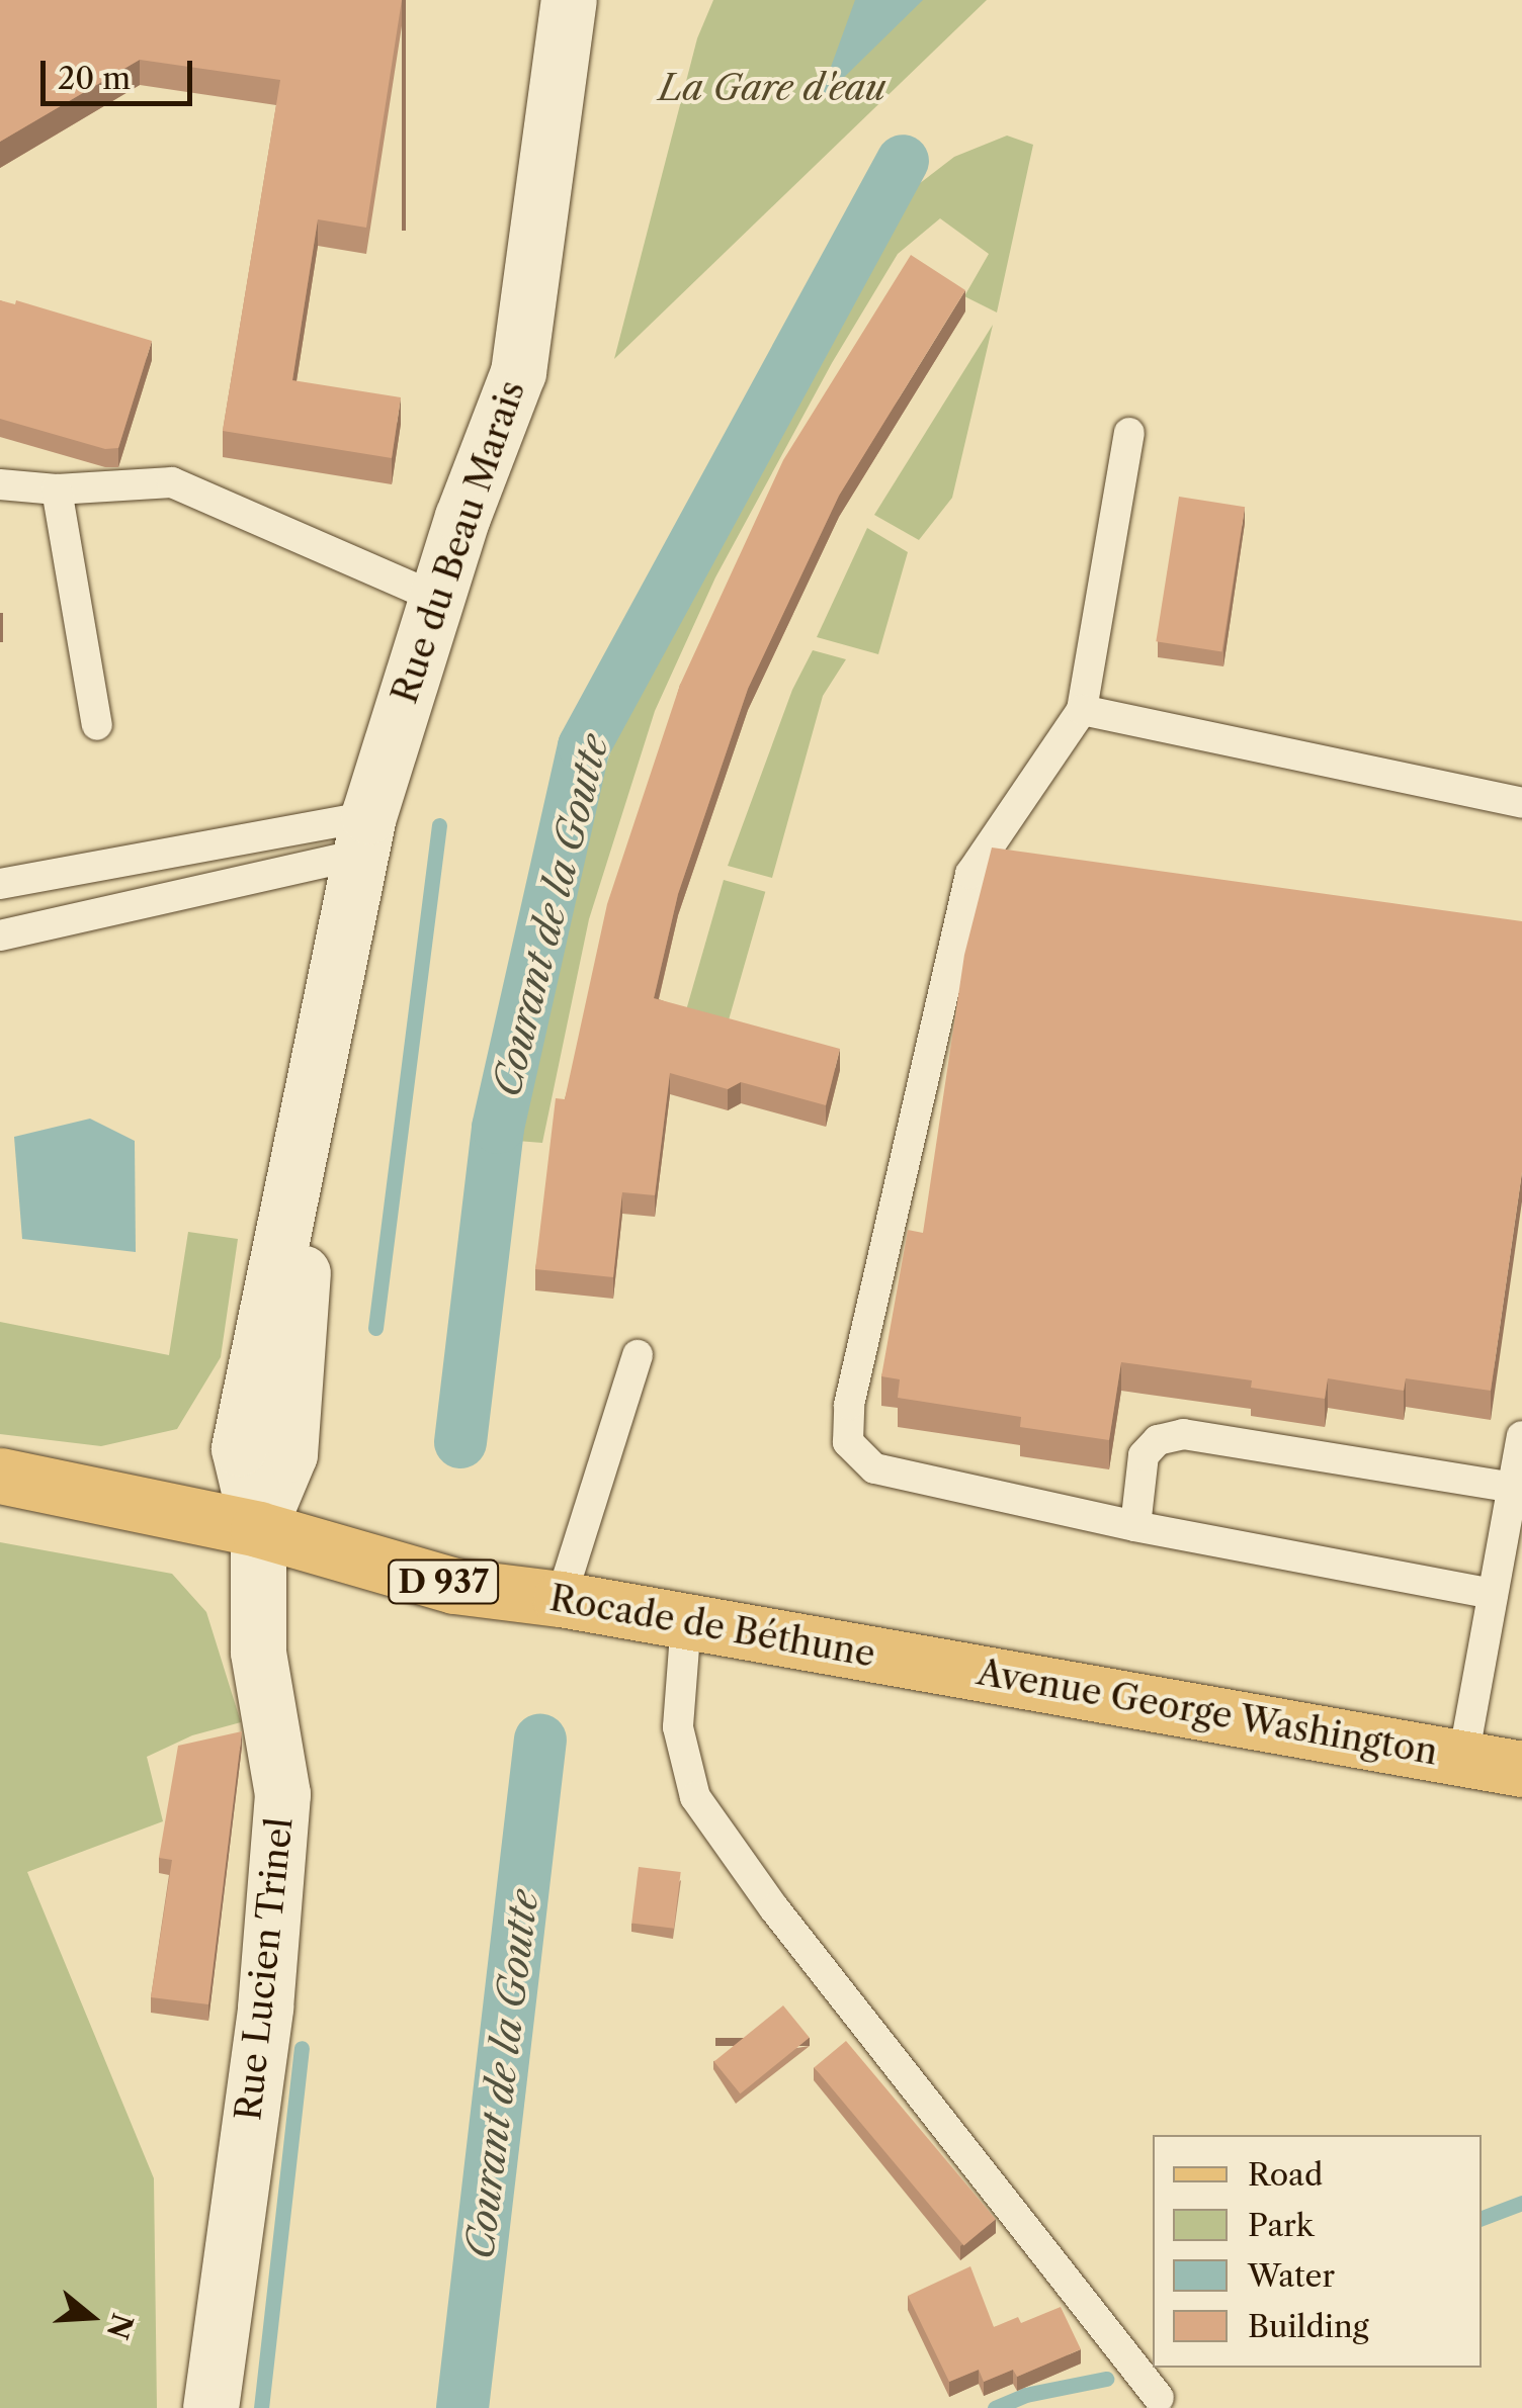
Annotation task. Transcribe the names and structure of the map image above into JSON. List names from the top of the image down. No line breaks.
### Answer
{"streets":{"main road":["D 937","Rocade de Béthune","Avenue George Washington"],"street":["Rue du Beau Marais","Rue Lucien Trinel"]},"crossings":[["Rue du Beau Marais","Rocade de Béthune"],["Rue du Beau Marais","Rue Lucien Trinel"],["Rocade de Béthune","Avenue George Washington"],["Rocade de Béthune","Rue Lucien Trinel"]],"water":["Courant de la Goutte"],"parks":["La Gare d'eau"],"legend":["Road","Park","Water","Building"],"scale_bar":"20 m","north":"right"}
